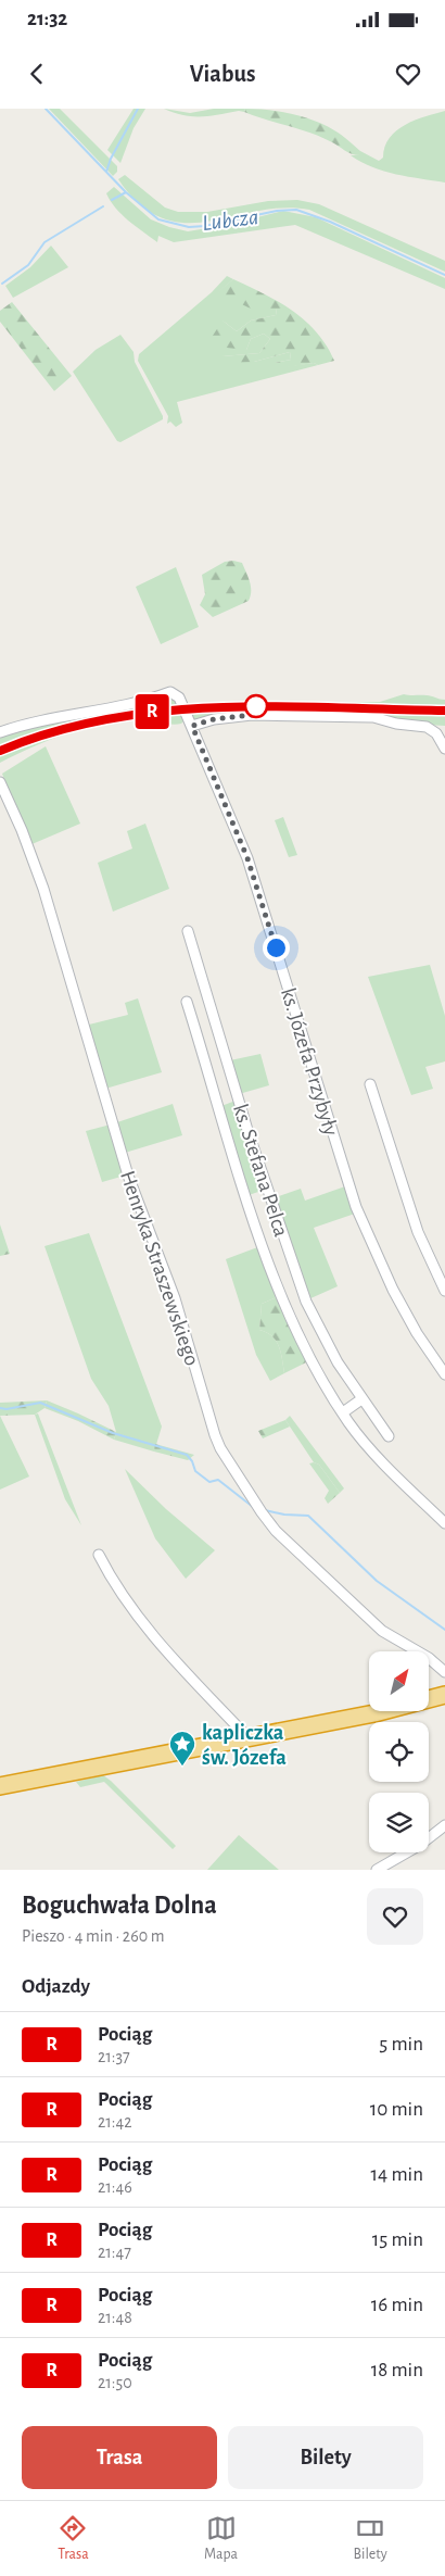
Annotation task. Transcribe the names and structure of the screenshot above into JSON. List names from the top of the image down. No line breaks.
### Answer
{"streets":{"street":["ks. Józefa Przybyły","ks. Stefana Pelca","Henryka Straszewskiego"]},"water":["Lubcza"],"places":{"place":["kapliczka św. Józefa"]},"north":"top right","page":{"status":"21:32","header":"Viabus","on_map":"R","heading":[["Boguchwała Dolna","Pieszo · 4 min · 260 m"],"Odjazdy"],"list":[{"mark":"R","name":"Pociąg","note":"21:37","value":"5 min"},{"mark":"R","name":"Pociąg","note":"21:42","value":"10 min"},{"mark":"R","name":"Pociąg","note":"21:46","value":"14 min"},{"mark":"R","name":"Pociąg","note":"21:47","value":"15 min"},{"mark":"R","name":"Pociąg","note":"21:48","value":"16 min"},{"mark":"R","name":"Pociąg","note":"21:50","value":"18 min"}],"buttons":["Trasa","Bilety"],"tabs":["Trasa","Mapa","Bilety"]}}
